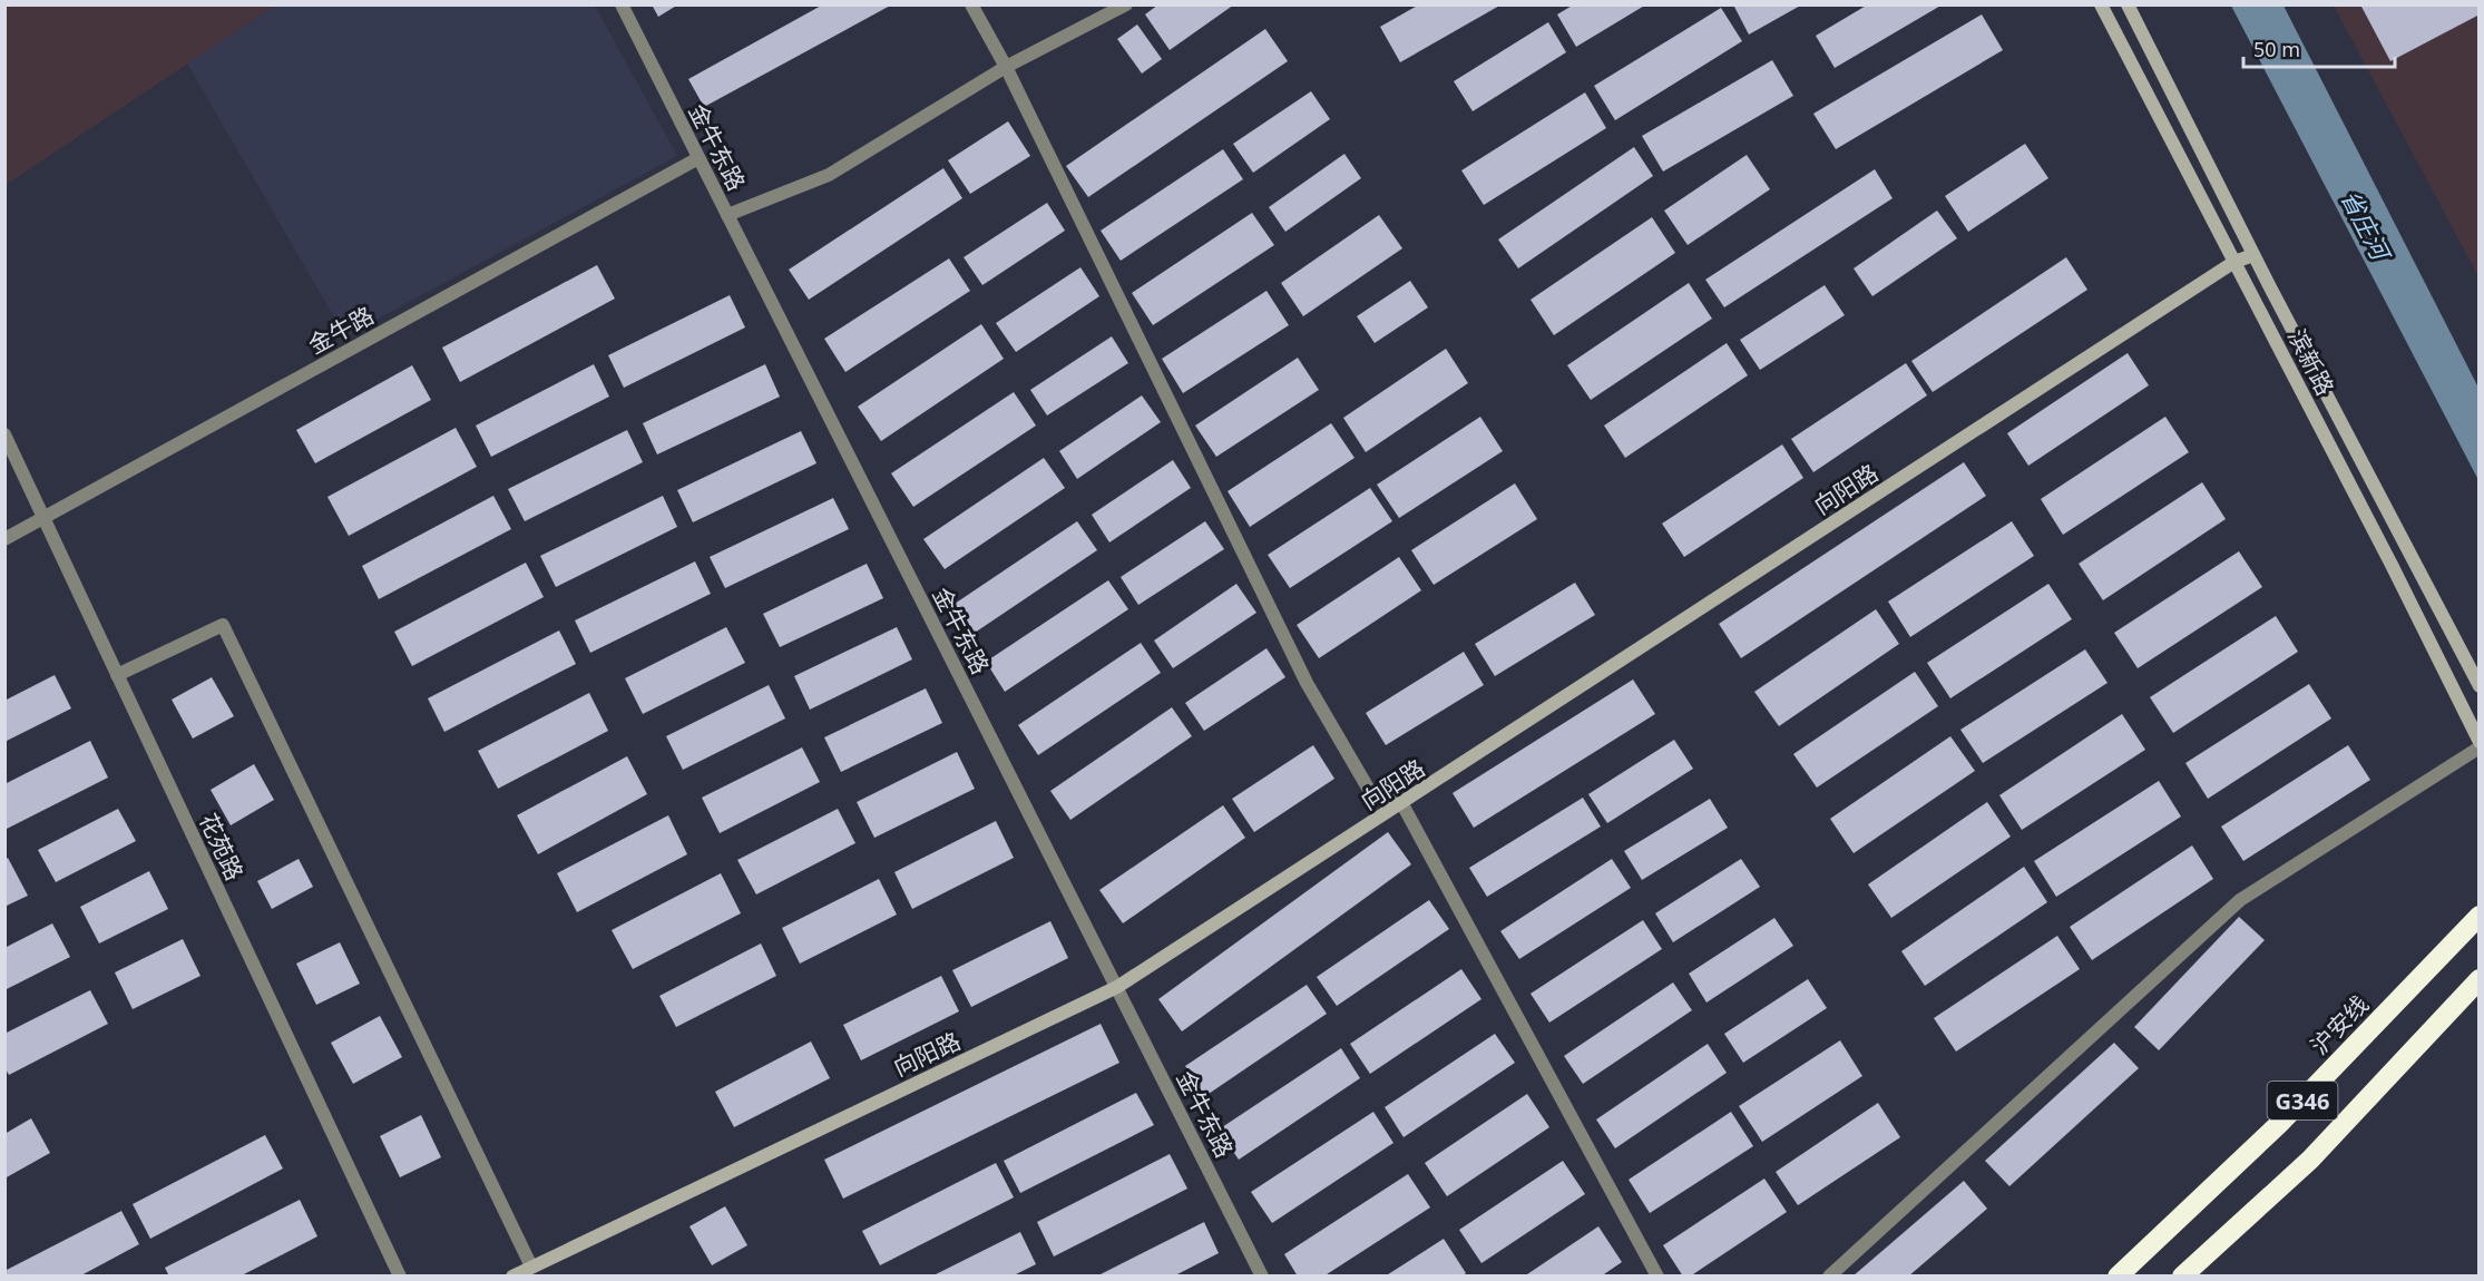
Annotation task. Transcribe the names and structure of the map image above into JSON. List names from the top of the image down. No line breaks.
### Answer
{"streets":{"highway":["沪安线","G346"],"street":["金牛东路","金牛路","滨新路","向阳路","花苑路"]},"crossings":[["金牛东路","金牛路"],["金牛东路","向阳路"],["金牛路","花苑路"],["滨新路","向阳路"]],"water":["省庄河"],"scale_bar":"50 m"}
